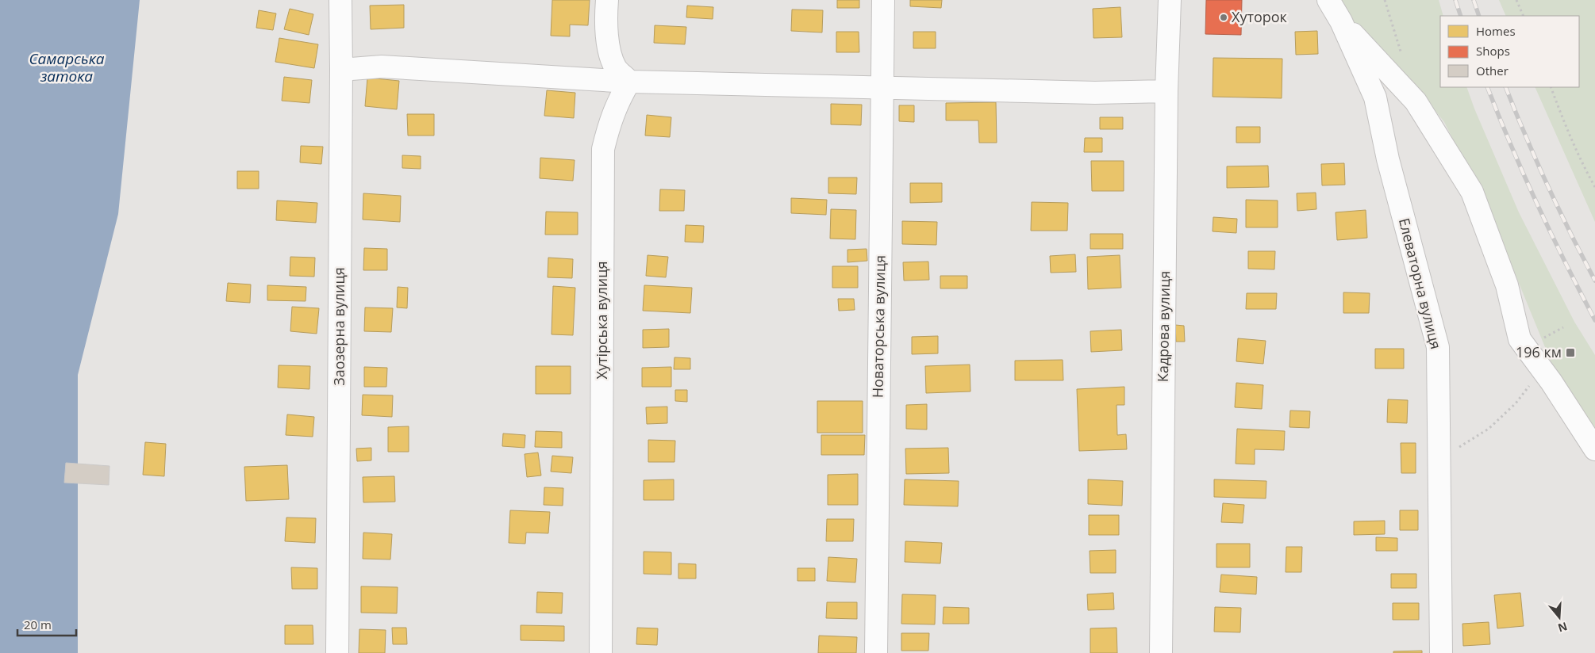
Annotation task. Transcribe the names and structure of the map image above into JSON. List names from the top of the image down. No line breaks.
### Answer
{"streets":{"street":["Елеваторна вулиця","Хутірська вулиця","Заозерна вулиця","Новаторська вулиця","Кадрова вулиця"]},"water":["Самарська затока"],"places":{"other":["Хуторок"],"transit":["196 км"]},"legend":["Homes","Shops","Other"],"scale_bar":"20 m","north":"bottom"}
